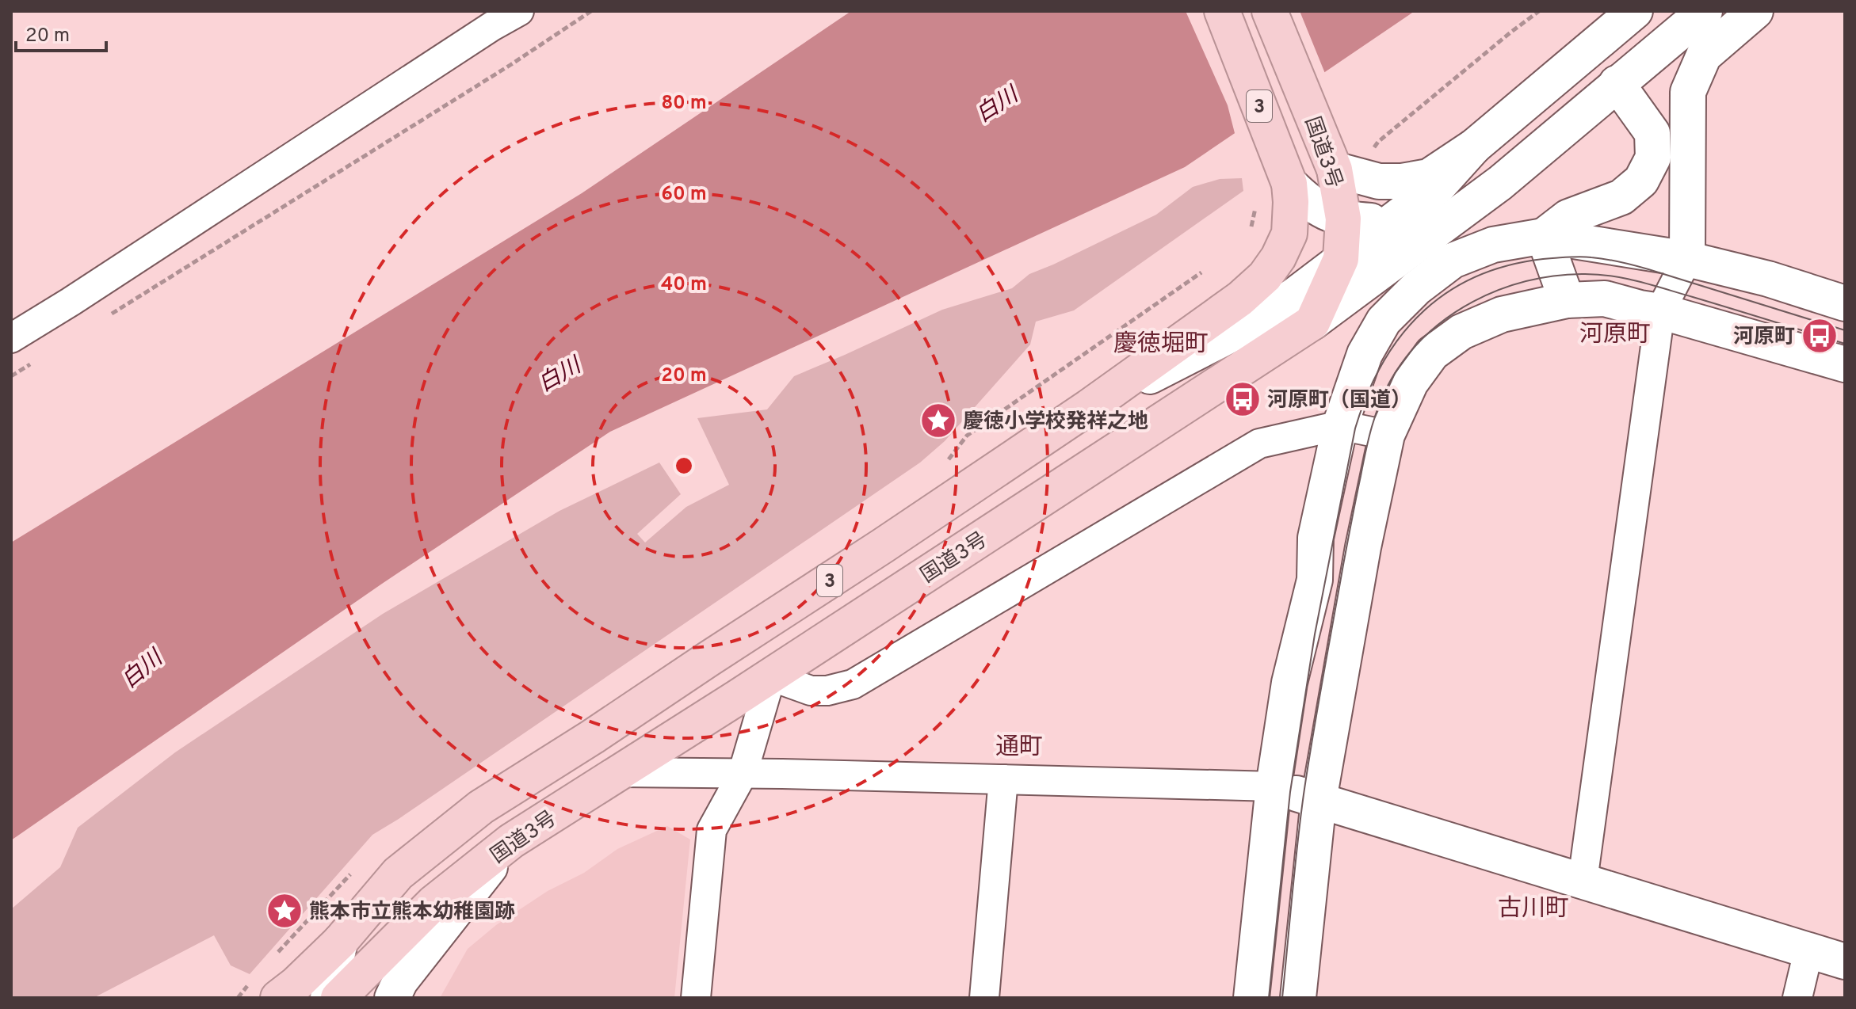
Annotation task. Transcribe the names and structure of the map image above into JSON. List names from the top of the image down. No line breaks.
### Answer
{"streets":{"highway":["3","国道3号"]},"districts":["河原町","慶徳堀町","通町","古川町"],"water":["白川"],"places":{"bus stop":["河原町","河原町（国道）"],"place":["慶徳小学校発祥之地","熊本市立熊本幼稚園跡"]},"scale_bar":"20 m","rings":["80 m","60 m","40 m","20 m"]}
